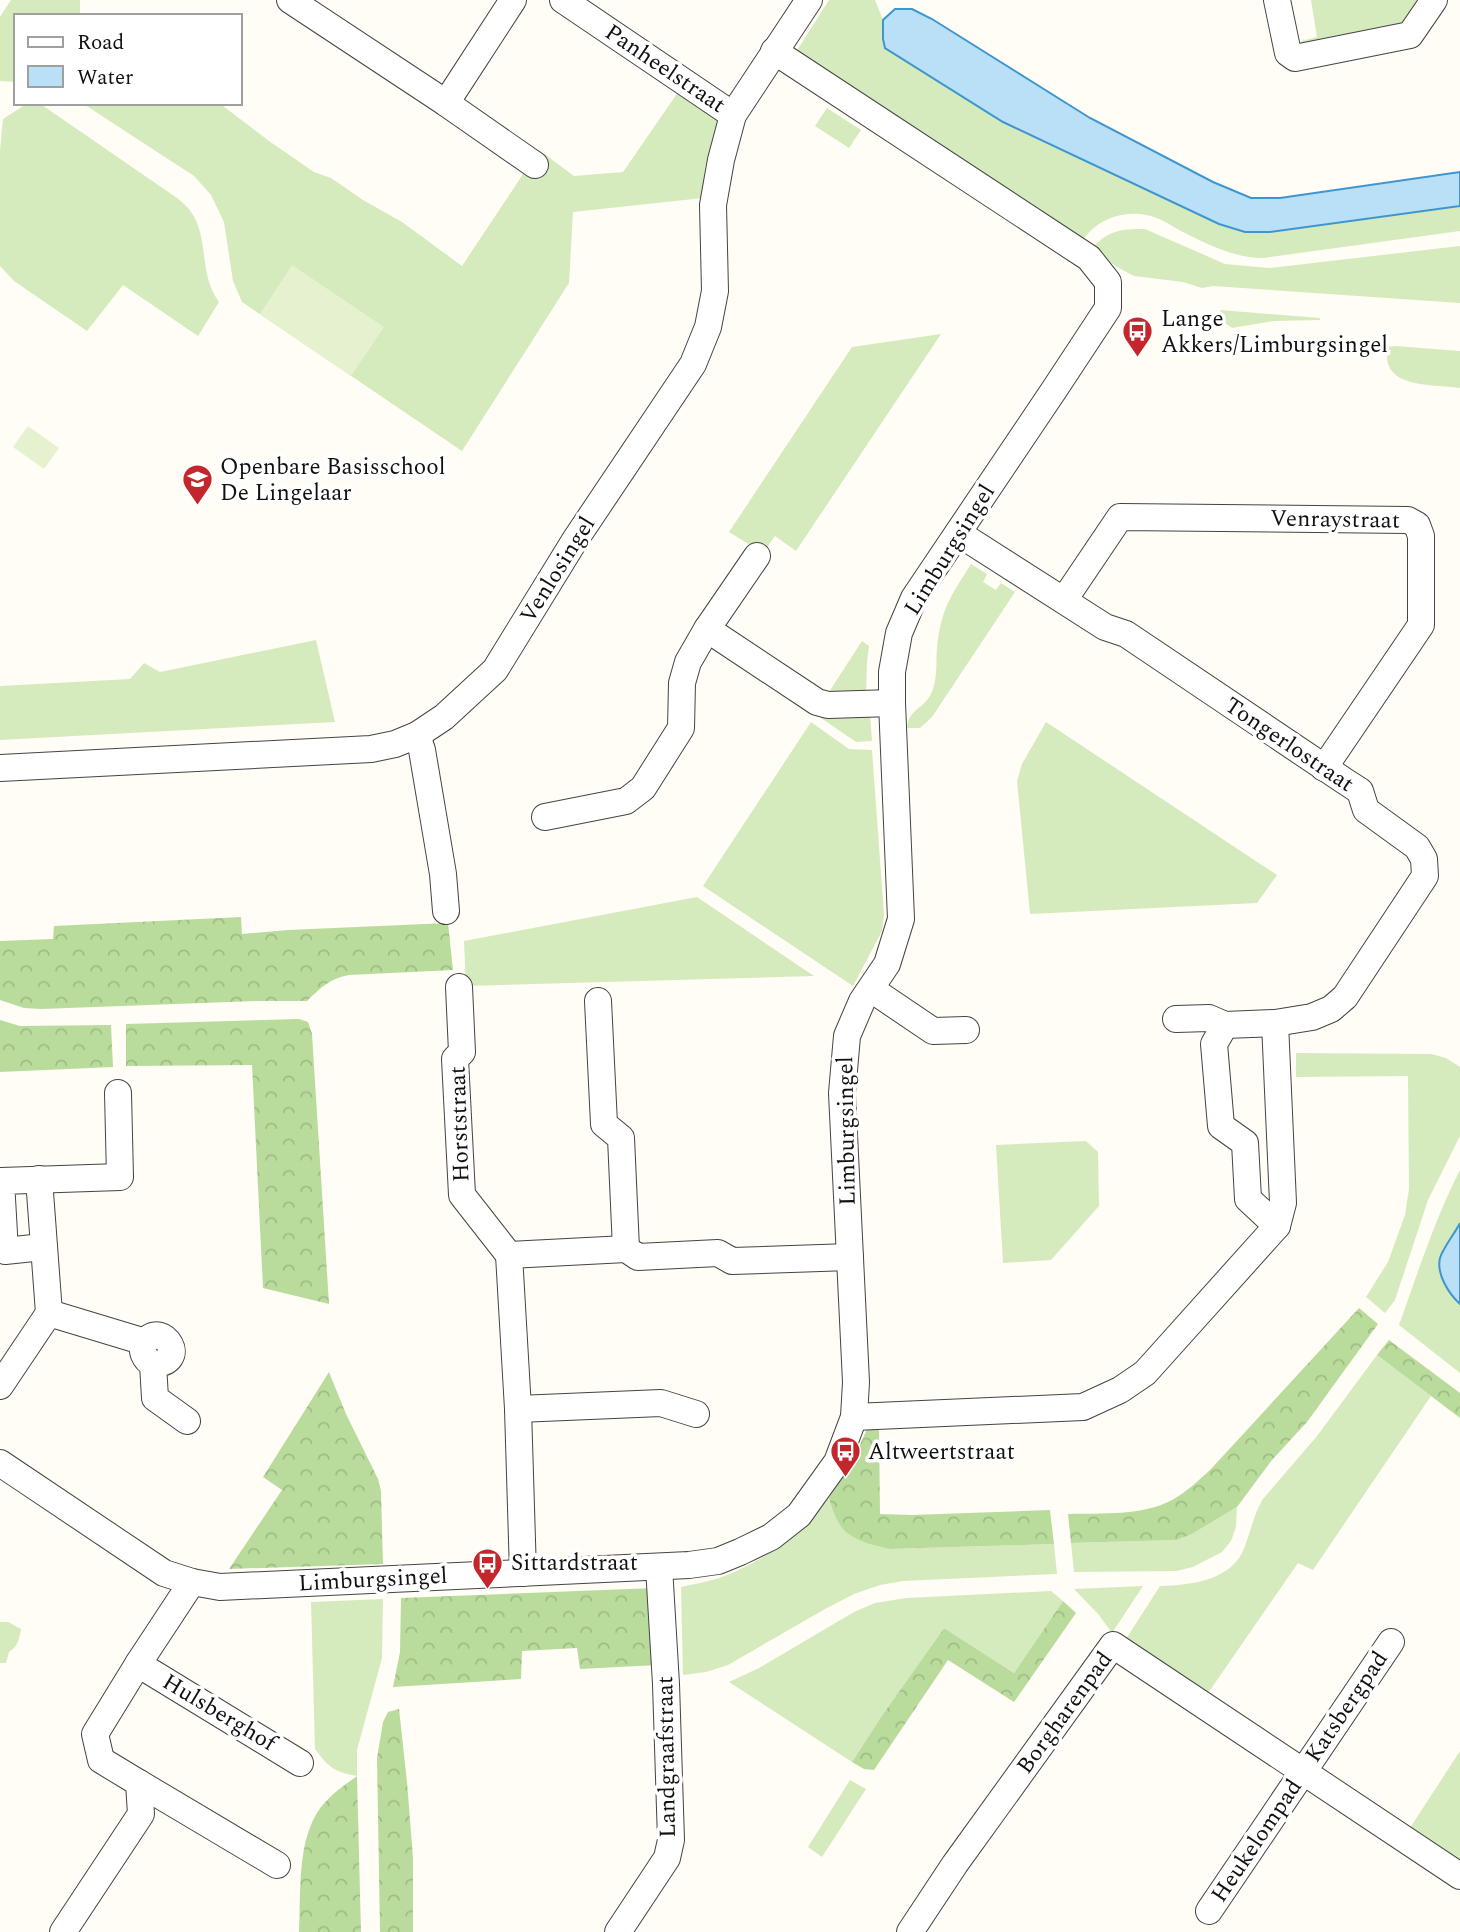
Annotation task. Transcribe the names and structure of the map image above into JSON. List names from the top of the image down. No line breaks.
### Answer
{"streets":{"street":["Panheelstraat","Venraystraat","Limburgsingel","Venlosingel","Tongerlostraat","Horststraat","Katsbergpad","Hulsberghof","Borgharenpad","Landgraafstraat","Heukelompad"]},"crossings":[["Panheelstraat","Venlosingel"],["Venraystraat","Tongerlostraat"],["Limburgsingel","Venlosingel"],["Limburgsingel","Tongerlostraat"],["Limburgsingel","Landgraafstraat"],["Katsbergpad","Borgharenpad"],["Katsbergpad","Heukelompad"],["Borgharenpad","Heukelompad"]],"places":{"bus stop":["Lange Akkers/Limburgsingel","Altweertstraat","Sittardstraat"],"school or university":["Openbare Basisschool De Lingelaar"]},"legend":["Road","Water"]}
